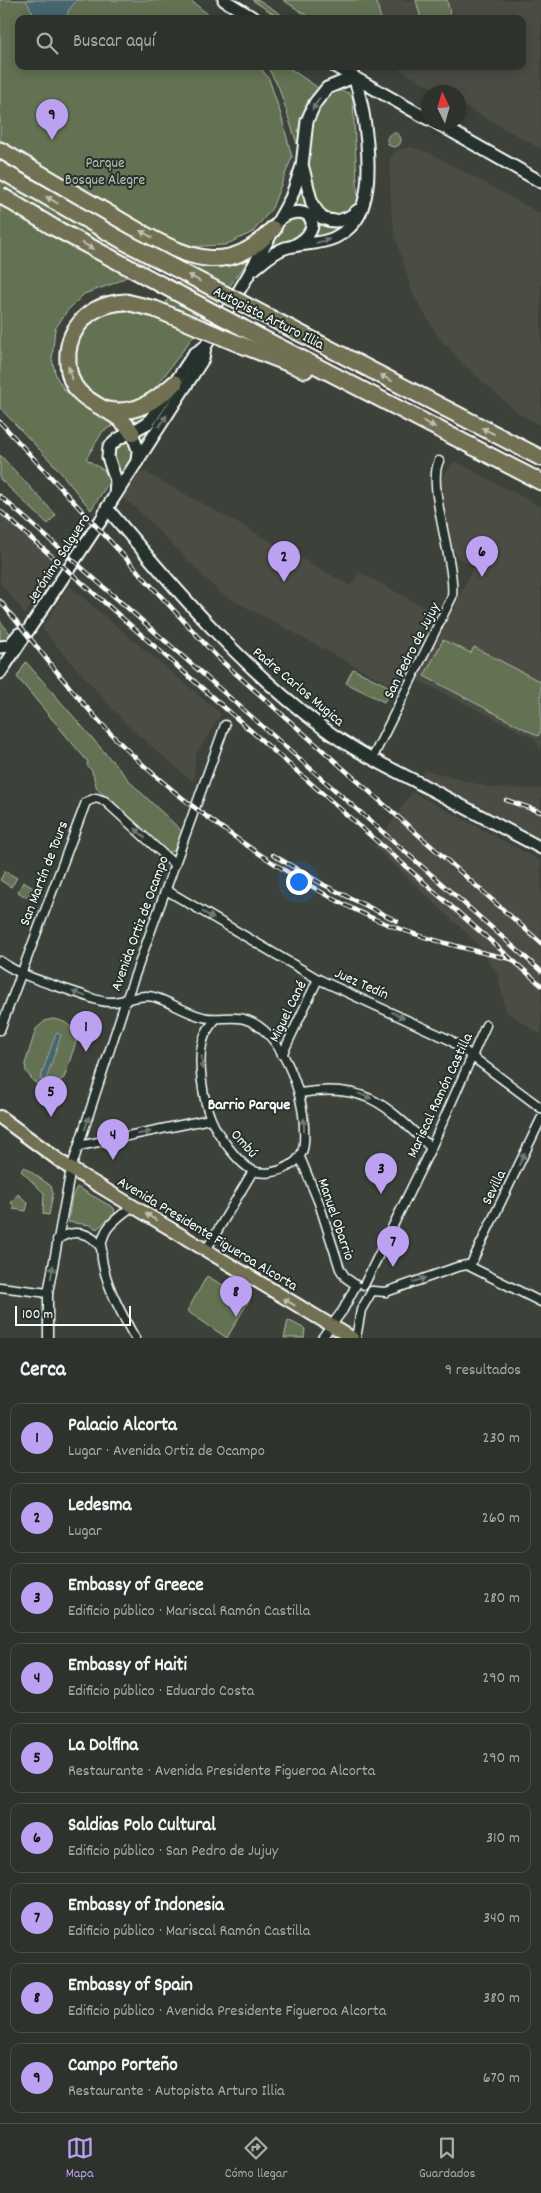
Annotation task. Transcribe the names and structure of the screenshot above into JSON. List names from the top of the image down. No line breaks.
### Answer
{"streets":{"highway":["Autopista Arturo Illia"],"main road":["Jerónimo Salguero","Padre Carlos Mugica","Avenida Presidente Figueroa Alcorta"],"street":["San Pedro de Jujuy","San Martín de Tours","Avenida Ortiz de Ocampo","Juez Tedín","Miguel Cané","Mariscal Ramón Castilla","Ombú","Sevilla","Manuel Obarrio"]},"crossings":[["Jerónimo Salguero","Padre Carlos Mugica"],["San Pedro de Jujuy","Padre Carlos Mugica"],["San Martín de Tours","Avenida Ortiz de Ocampo"],["Avenida Ortiz de Ocampo","Juez Tedín"],["Avenida Ortiz de Ocampo","Avenida Presidente Figueroa Alcorta"],["Juez Tedín","Miguel Cané"],["Juez Tedín","Mariscal Ramón Castilla"],["Miguel Cané","Ombú"],["Miguel Cané","Manuel Obarrio"],["Ombú","Manuel Obarrio"]],"one_way":["Juez Tedín","Ombú","Sevilla","Avenida Presidente Figueroa Alcorta"],"districts":["Barrio Parque"],"parks":["Parque Bosque Alegre"],"scale_bar":"100 m","north":"top","page":{"search":"Buscar aquí","pins":["9","6","2","1","5","4","3","7","8"],"scale":"100 m","heading":["Cerca","9 resultados"],"list":[{"mark":"1","name":"Palacio Alcorta","note":"Lugar · Avenida Ortiz de Ocampo","value":"230 m"},{"mark":"2","name":"Ledesma","note":"Lugar","value":"260 m"},{"mark":"3","name":"Embassy of Greece","note":"Edificio público · Mariscal Ramón Castilla","value":"280 m"},{"mark":"4","name":"Embassy of Haiti","note":"Edificio público · Eduardo Costa","value":"290 m"},{"mark":"5","name":"La Dolfina","note":"Restaurante · Avenida Presidente Figueroa Alcorta","value":"290 m"},{"mark":"6","name":"Saldias Polo Cultural","note":"Edificio público · San Pedro de Jujuy","value":"310 m"},{"mark":"7","name":"Embassy of Indonesia","note":"Edificio público · Mariscal Ramón Castilla","value":"340 m"},{"mark":"8","name":"Embassy of Spain","note":"Edificio público · Avenida Presidente Figueroa Alcorta","value":"380 m"},{"mark":"9","name":"Campo Porteño","note":"Restaurante · Autopista Arturo Illia","value":"670 m"}],"nav":["Mapa","Cómo llegar","Guardados"]}}
